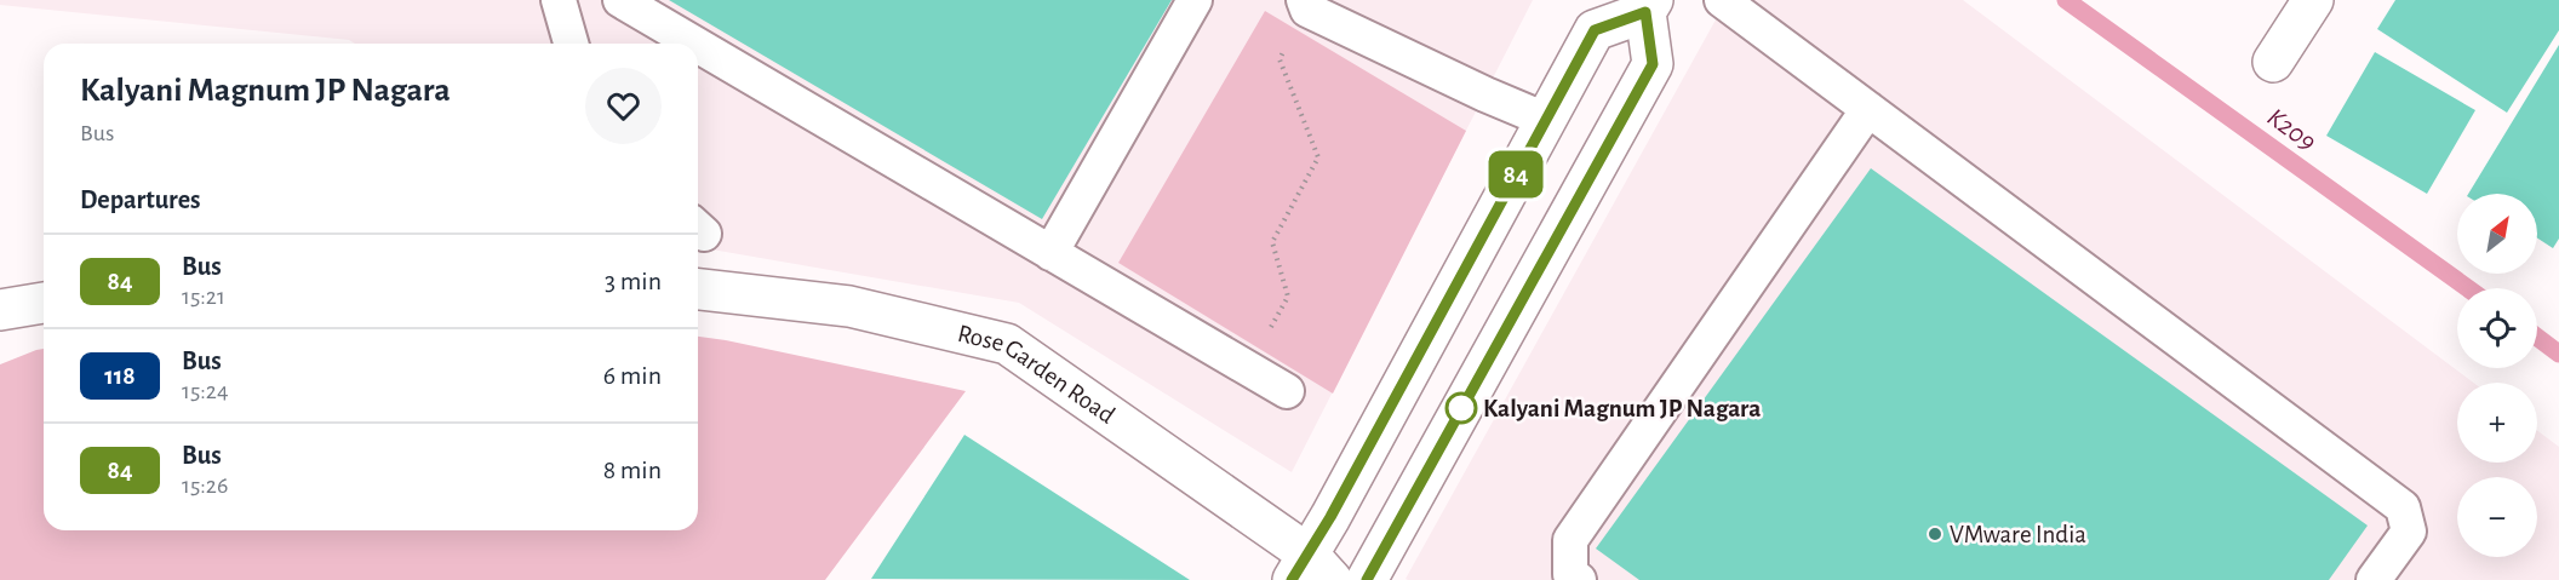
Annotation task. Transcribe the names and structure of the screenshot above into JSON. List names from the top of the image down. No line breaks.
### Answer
{"streets":{"street":["Rose Garden Road"]},"water":["K209"],"places":["Kalyani Magnum JP Nagara","VMware India"],"lines":["bus line 84"],"north":"top right","page":{"on_map":"84","heading":[["Kalyani Magnum JP Nagara","Bus"],"Departures"],"map_buttons":["+","−"],"list":[{"mark":"84","name":"Bus","note":"15:21","value":"3 min"},{"mark":"118","name":"Bus","note":"15:24","value":"6 min"},{"mark":"84","name":"Bus","note":"15:26","value":"8 min"}]}}
